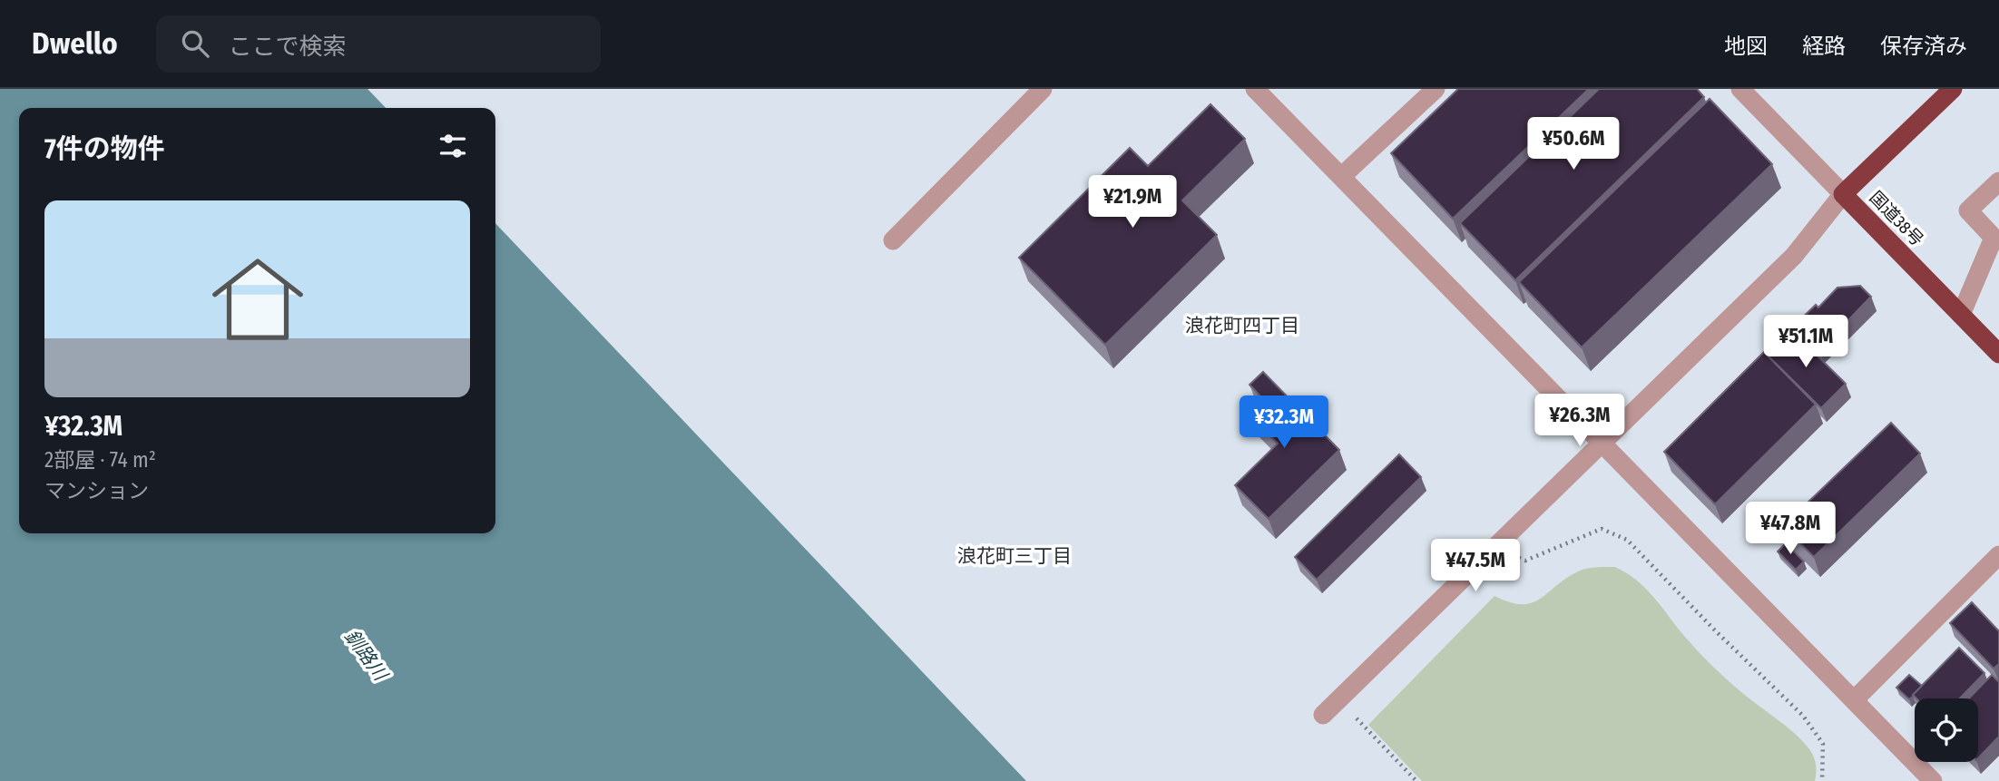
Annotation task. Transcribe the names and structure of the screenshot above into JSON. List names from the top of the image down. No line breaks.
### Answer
{"streets":{"highway":["国道38号"]},"districts":["浪花町四丁目","浪花町三丁目"],"water":["釧路川"],"page":{"header":"Dwello","search":"ここで検索","nav":["地図","経路","保存済み"],"heading":"7件の物件","price":["¥50.6M","¥21.9M","¥51.1M","¥26.3M","¥32.3M","¥47.8M","¥47.5M"],"list":[{"name":"¥32.3M","note":"2部屋 · 74 m² · マンション"}]}}
